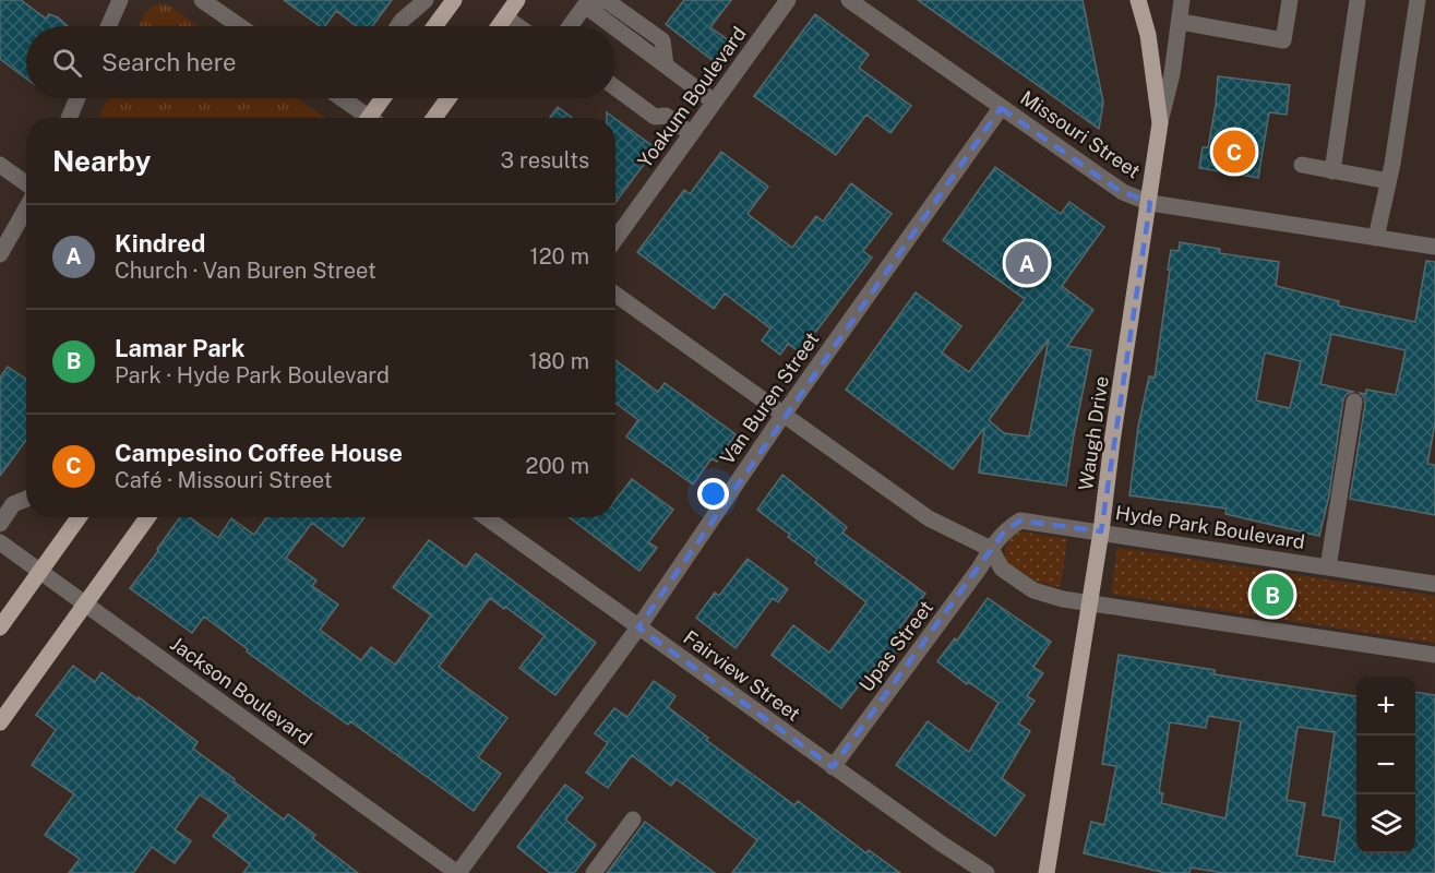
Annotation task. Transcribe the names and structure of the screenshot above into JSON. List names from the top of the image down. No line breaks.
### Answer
{"streets":{"main road":["Waugh Drive"],"street":["Yoakum Boulevard","Missouri Street","Van Buren Street","Hyde Park Boulevard","Upas Street","Fairview Street","Jackson Boulevard"]},"crossings":[["Missouri Street","Van Buren Street"],["Missouri Street","Waugh Drive"],["Van Buren Street","Fairview Street"],["Van Buren Street","Jackson Boulevard"],["Waugh Drive","Hyde Park Boulevard"],["Hyde Park Boulevard","Upas Street"],["Upas Street","Fairview Street"]],"page":{"search":"Search here","heading":["Nearby","3 results"],"pins":["C","A","B"],"list":[{"mark":"A","name":"Kindred","note":"Church · Van Buren Street","value":"120 m"},{"mark":"B","name":"Lamar Park","note":"Park · Hyde Park Boulevard","value":"180 m"},{"mark":"C","name":"Campesino Coffee House","note":"Café · Missouri Street","value":"200 m"}],"map_buttons":["+","−"]}}
